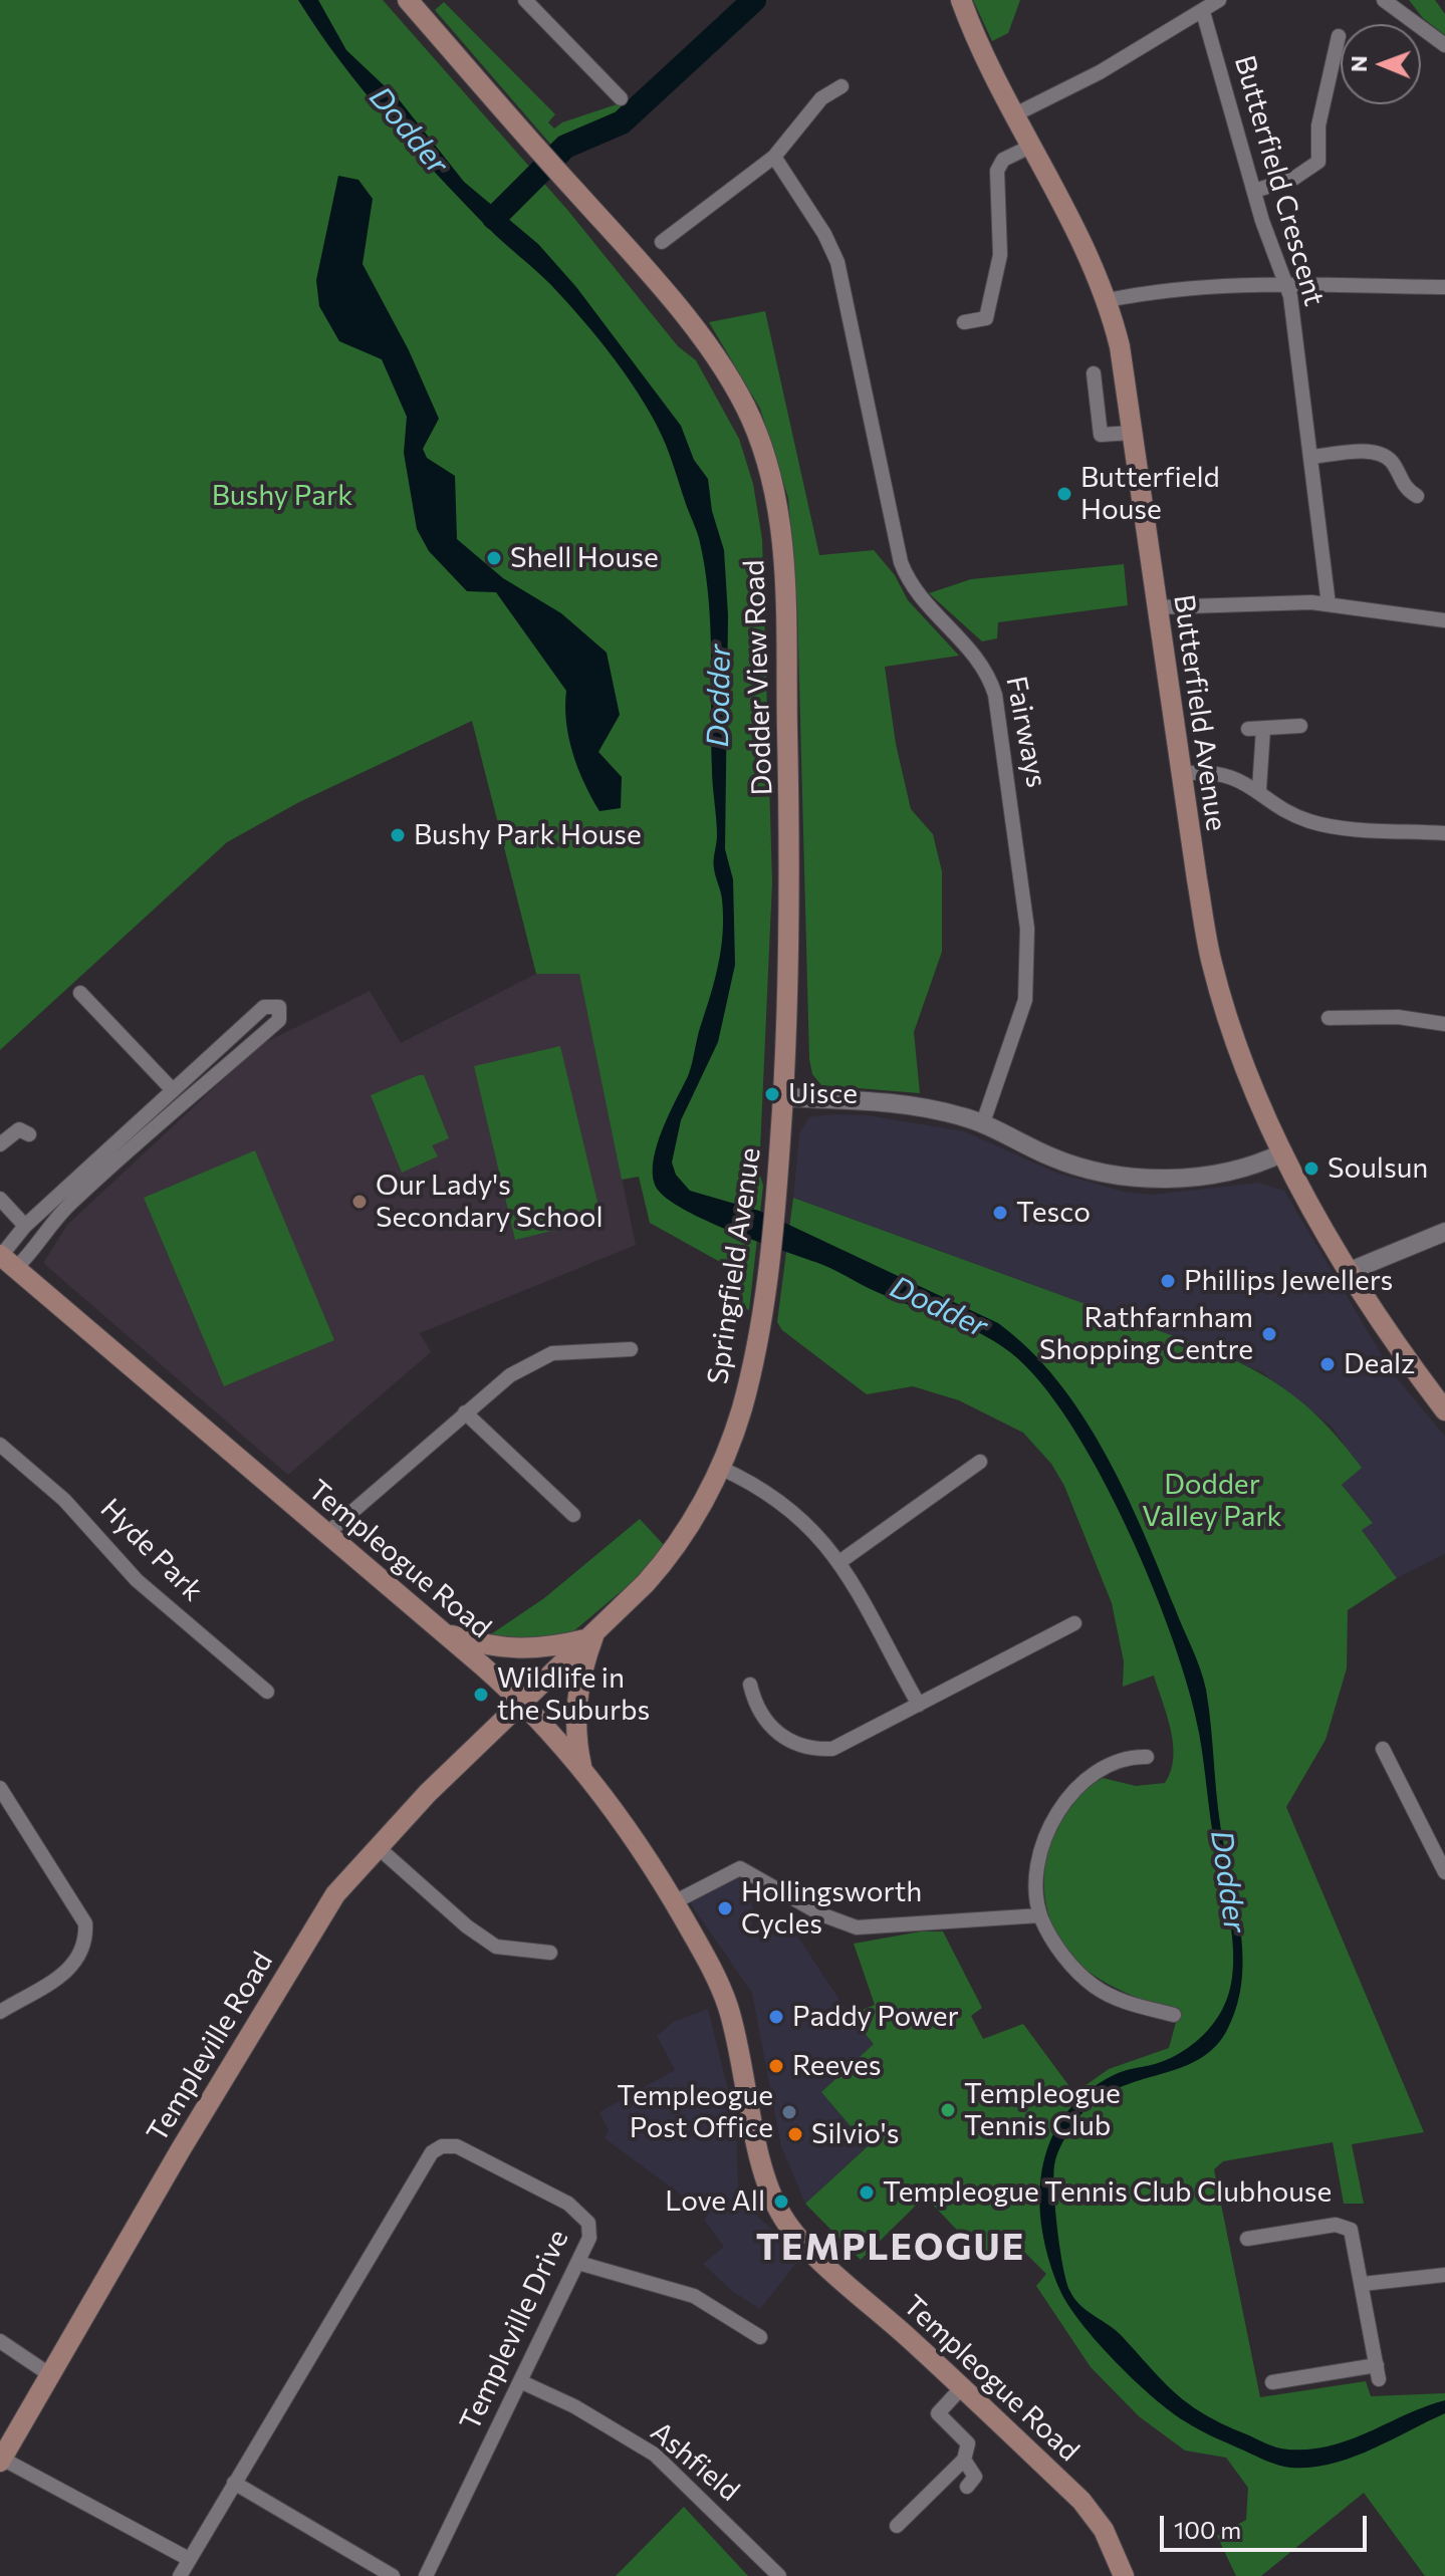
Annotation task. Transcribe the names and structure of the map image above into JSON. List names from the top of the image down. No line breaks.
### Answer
{"streets":{"main road":["Dodder View Road","Butterfield Avenue","Springfield Avenue","Templeogue Road","Templeville Road"],"street":["Butterfield Crescent","Fairways","Hyde Park","Templeville Drive","Ashfield"]},"crossings":[["Dodder View Road","Springfield Avenue"],["Springfield Avenue","Templeogue Road"],["Springfield Avenue","Templeville Road"],["Templeogue Road","Templeville Road"],["Templeville Drive","Ashfield"]],"districts":["TEMPLEOGUE"],"water":["Dodder"],"parks":["Bushy Park","Dodder Valley Park"],"places":["Butterfield House","Shell House","Bushy Park House","Uisce","Soulsun","Our Lady's Secondary School","Tesco","Phillips Jewellers","Rathfarnham Shopping Centre","Dealz","Wildlife in the Suburbs","Hollingsworth Cycles","Paddy Power","Reeves","Templeogue Tennis Club","Templeogue Post Office","Silvio's","Templeogue Tennis Club Clubhouse","Love All"],"scale_bar":"100 m","north":"left"}
